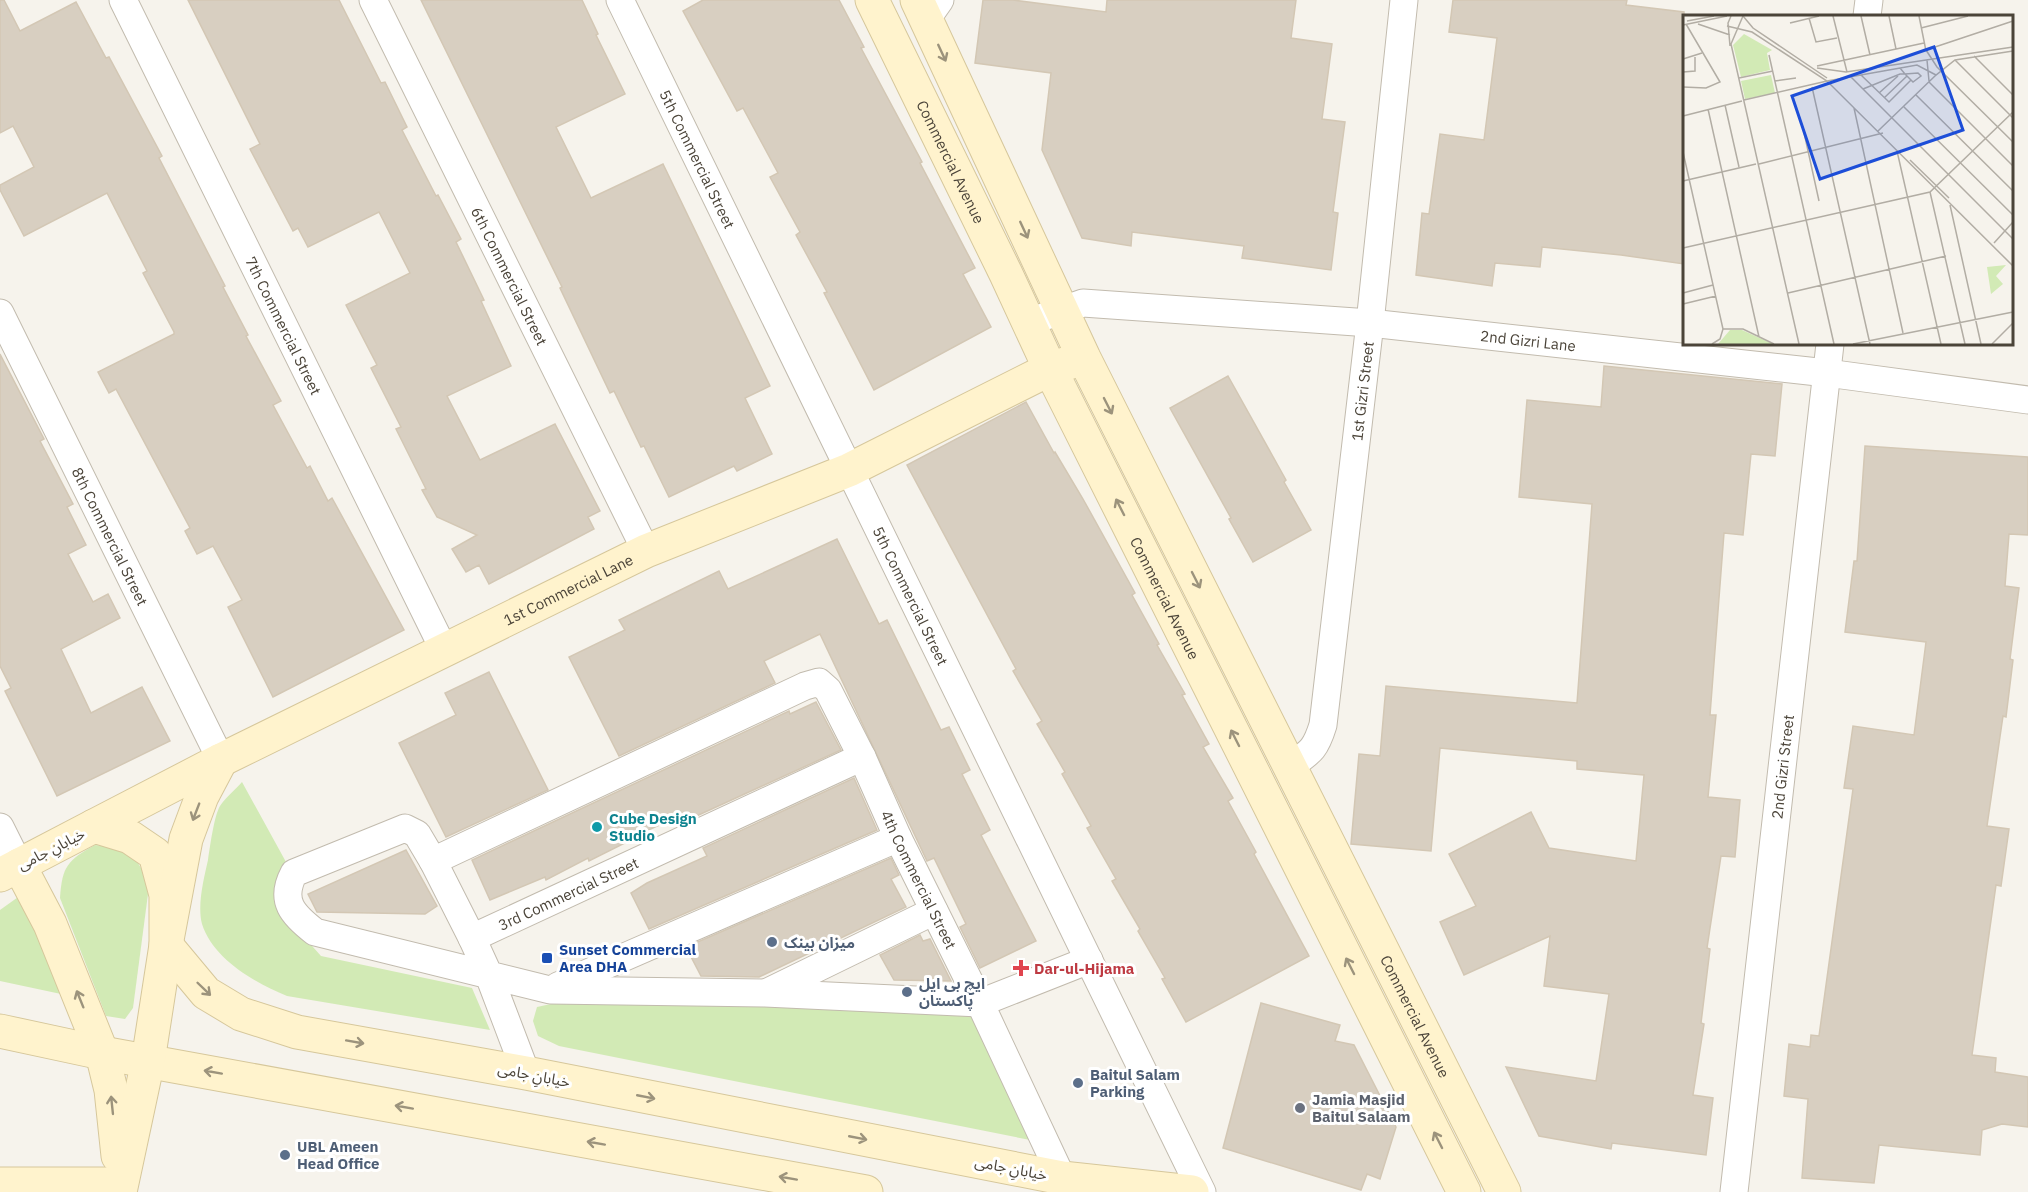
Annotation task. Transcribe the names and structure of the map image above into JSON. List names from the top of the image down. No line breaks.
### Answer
{"streets":{"main road":["Commercial Avenue","1st Commercial Lane","خیابانِ جامی"],"street":["5th Commercial Street","6th Commercial Street","7th Commercial Street","2nd Gizri Lane","1st Gizri Street","8th Commercial Street","2nd Gizri Street","4th Commercial Street","3rd Commercial Street"]},"crossings":[["5th Commercial Street","1st Commercial Lane"],["Commercial Avenue","2nd Gizri Lane"],["Commercial Avenue","1st Gizri Street"],["Commercial Avenue","1st Commercial Lane"],["6th Commercial Street","1st Commercial Lane"],["7th Commercial Street","1st Commercial Lane"],["2nd Gizri Lane","1st Gizri Street"],["2nd Gizri Lane","2nd Gizri Street"],["8th Commercial Street","1st Commercial Lane"],["1st Commercial Lane","خیابانِ جامی"],["خیابانِ جامی","4th Commercial Street"],["4th Commercial Street","3rd Commercial Street"]],"places":{"other":["Cube Design Studio","میزان بینک","ایچ بی ایل پاکستان","Baitul Salam Parking","Jamia Masjid Baitul Salaam","UBL Ameen Head Office"],"transit":["Sunset Commercial Area DHA"],"health":["Dar-ul-Hijama"]}}
